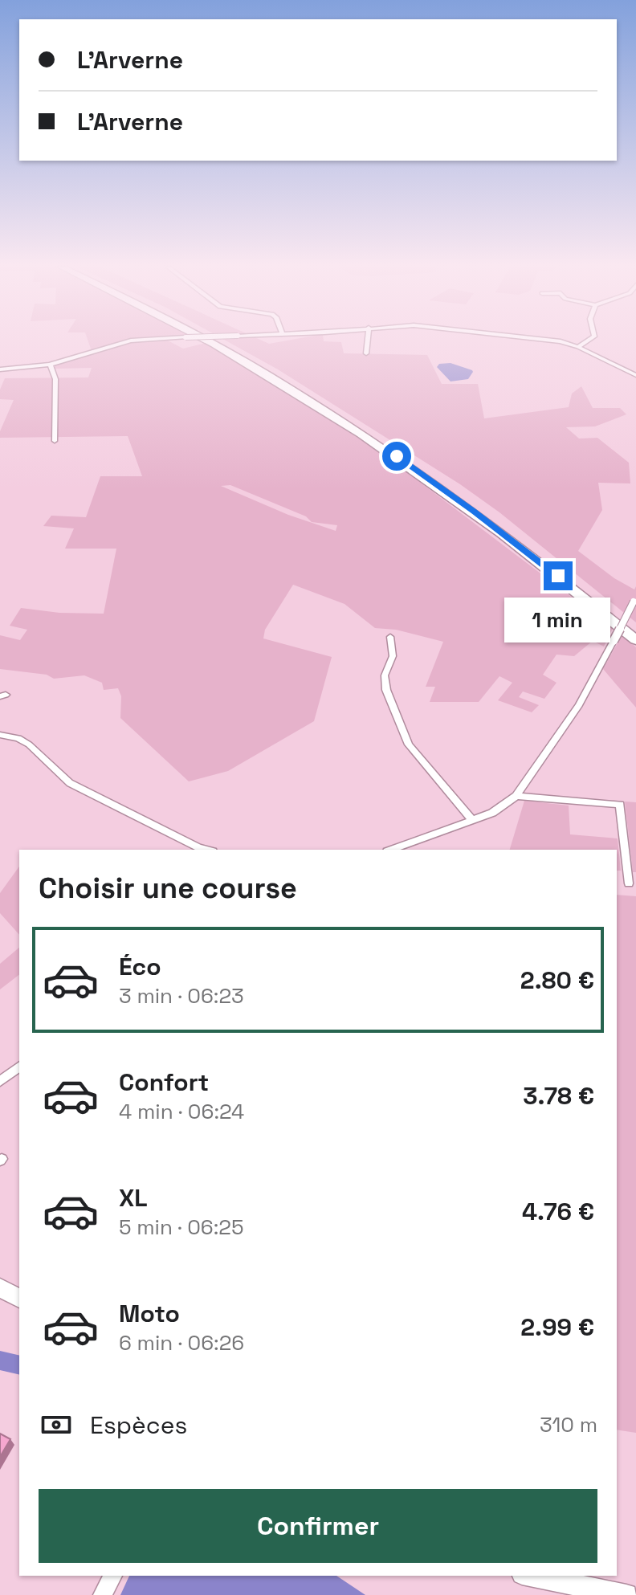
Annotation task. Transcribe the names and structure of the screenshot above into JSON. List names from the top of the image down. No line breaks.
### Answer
{"page":{"banner":["L'Arverne","L'Arverne"],"bubble":"1 min","heading":"Choisir une course","list":[{"name":"Éco","note":"3 min · 06:23","value":"2.80 €"},{"name":"Confort","note":"4 min · 06:24","value":"3.78 €"},{"name":"XL","note":"5 min · 06:25","value":"4.76 €"},{"name":"Moto","note":"6 min · 06:26","value":"2.99 €"}],"pay":["Espèces","310 m"],"buttons":"Confirmer"}}
